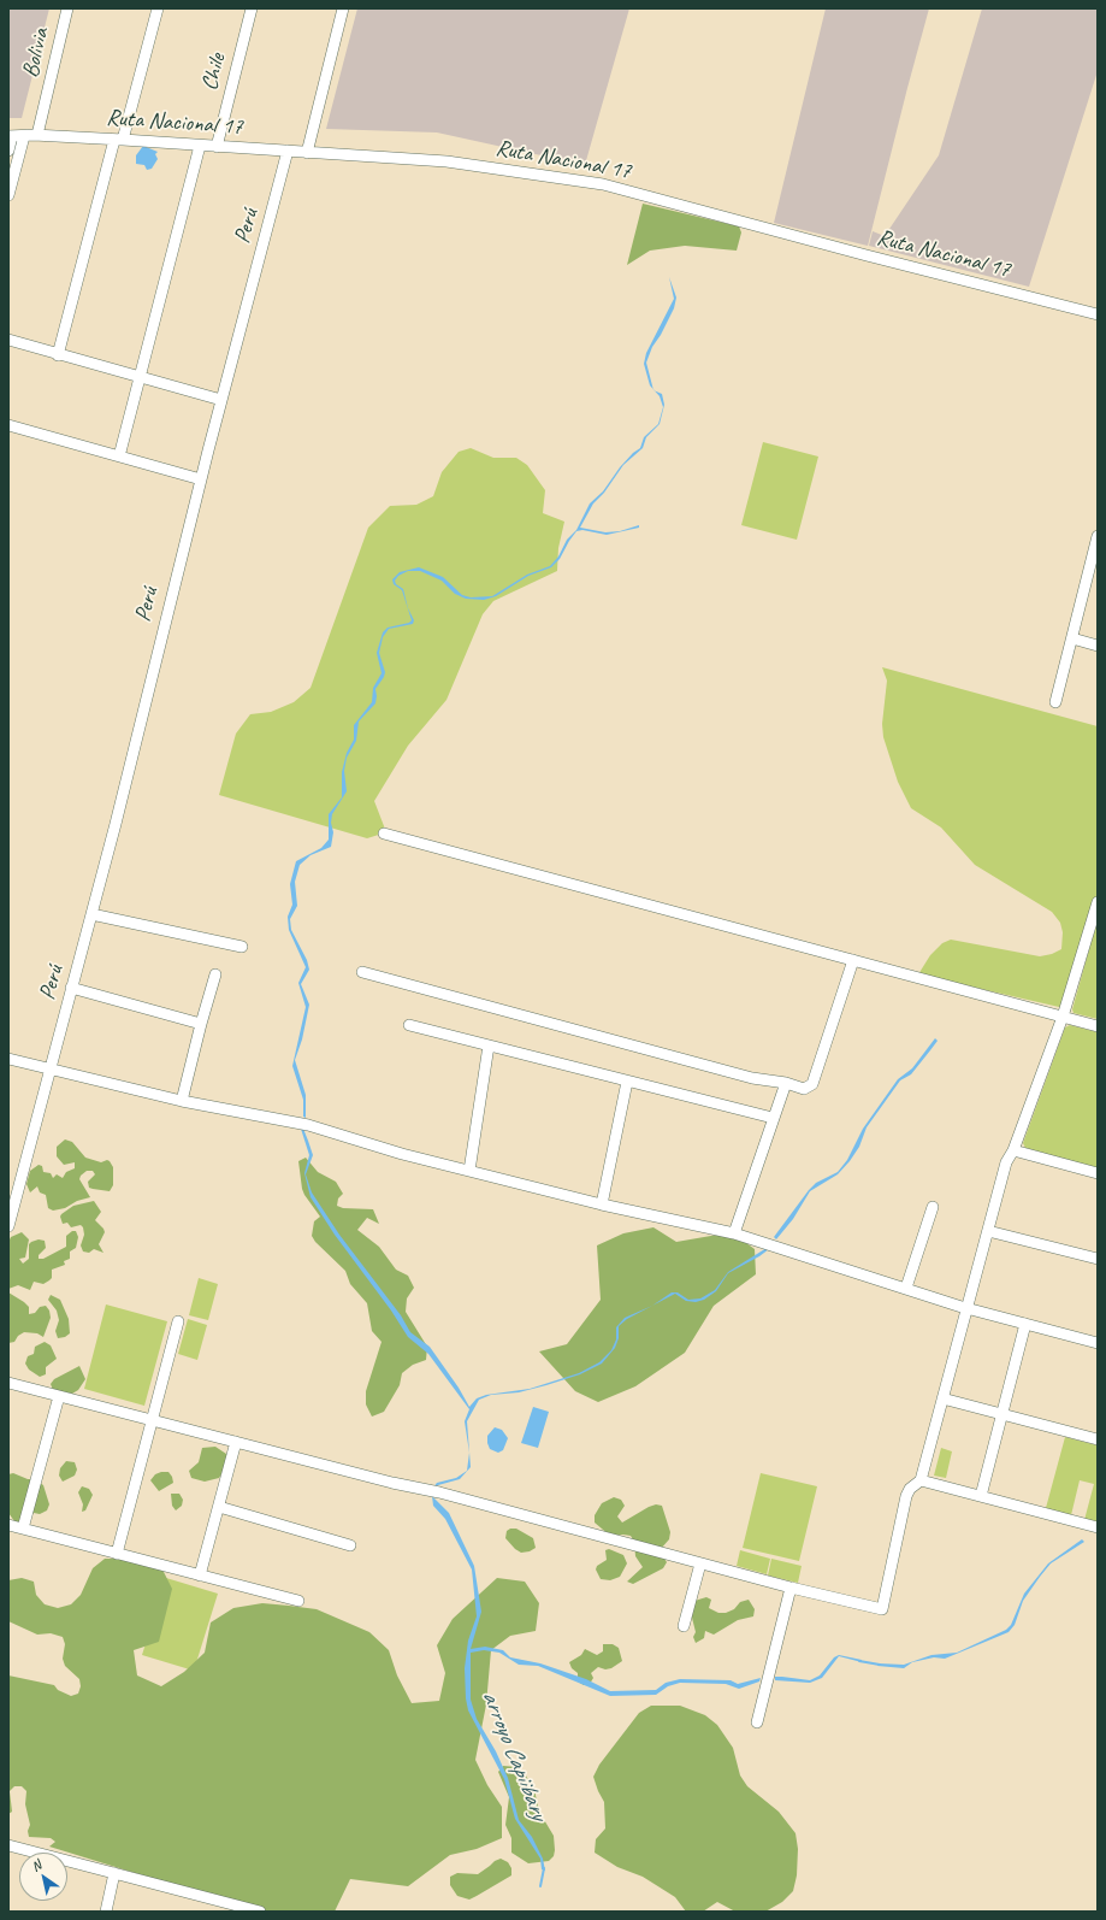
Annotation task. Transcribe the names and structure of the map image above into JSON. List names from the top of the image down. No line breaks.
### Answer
{"streets":{"street":["Bolivia","Chile","Ruta Nacional 17","Perú"]},"crossings":[["Bolivia","Ruta Nacional 17"],["Chile","Ruta Nacional 17"],["Ruta Nacional 17","Perú"]],"water":["arroyo Capiibary"],"north":"top left"}
